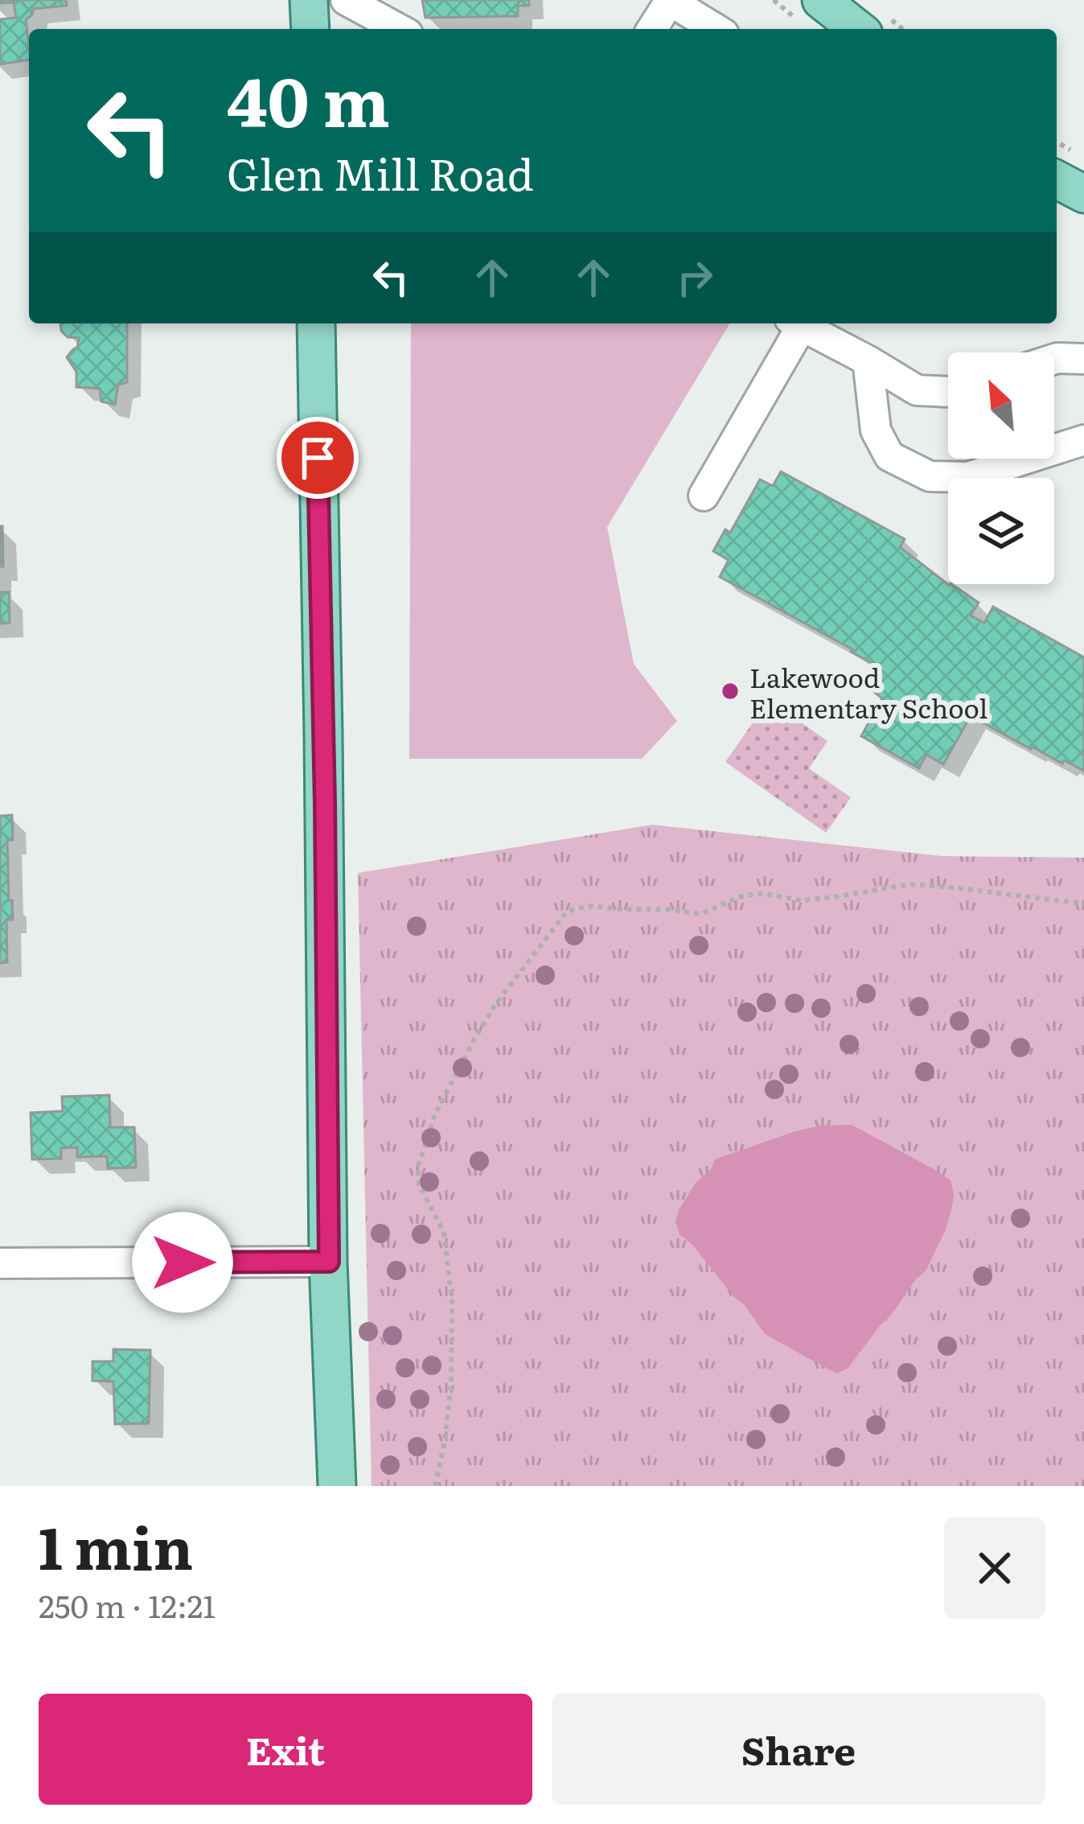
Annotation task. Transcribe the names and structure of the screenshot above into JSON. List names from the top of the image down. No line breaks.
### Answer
{"places":["Lakewood Elementary School"],"north":"top left","page":{"turn":["40 m","Glen Mill Road"],"heading":["1 min","250 m · 12:21"],"buttons":["Exit","Share"]}}
